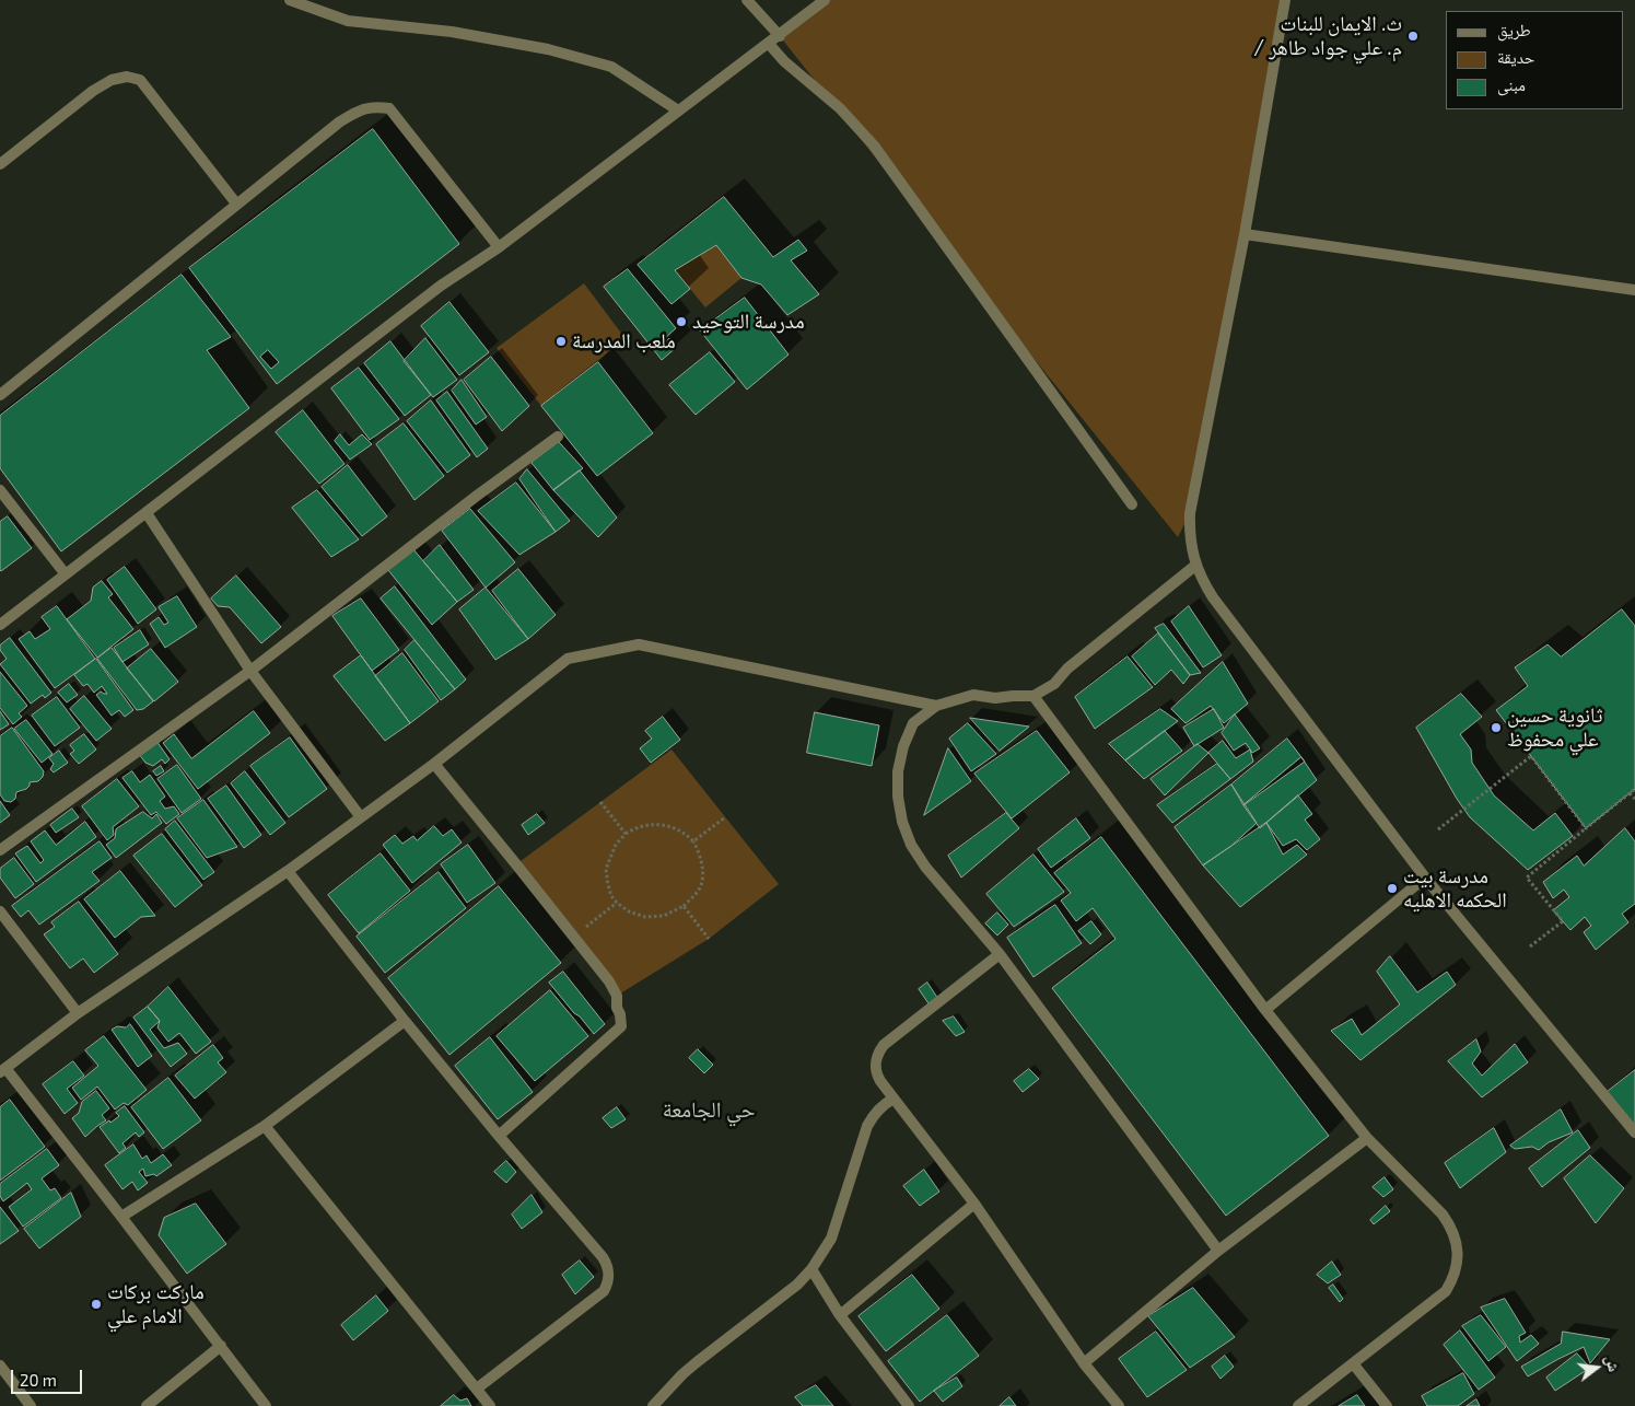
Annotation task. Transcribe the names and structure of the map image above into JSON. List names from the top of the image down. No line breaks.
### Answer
{"districts":["حي الجامعة"],"places":["ث. الايمان للبنات / م. علي جواد طاهر","مدرسة التوحيد","ملعب المدرسة","ثانوية حسين علي محفوظ","مدرسة بيت الحكمه الاهليه","ماركت بركات الامام علي"],"legend":["طريق","حديقة","مبنى"],"scale_bar":"20 m","north":"right"}
